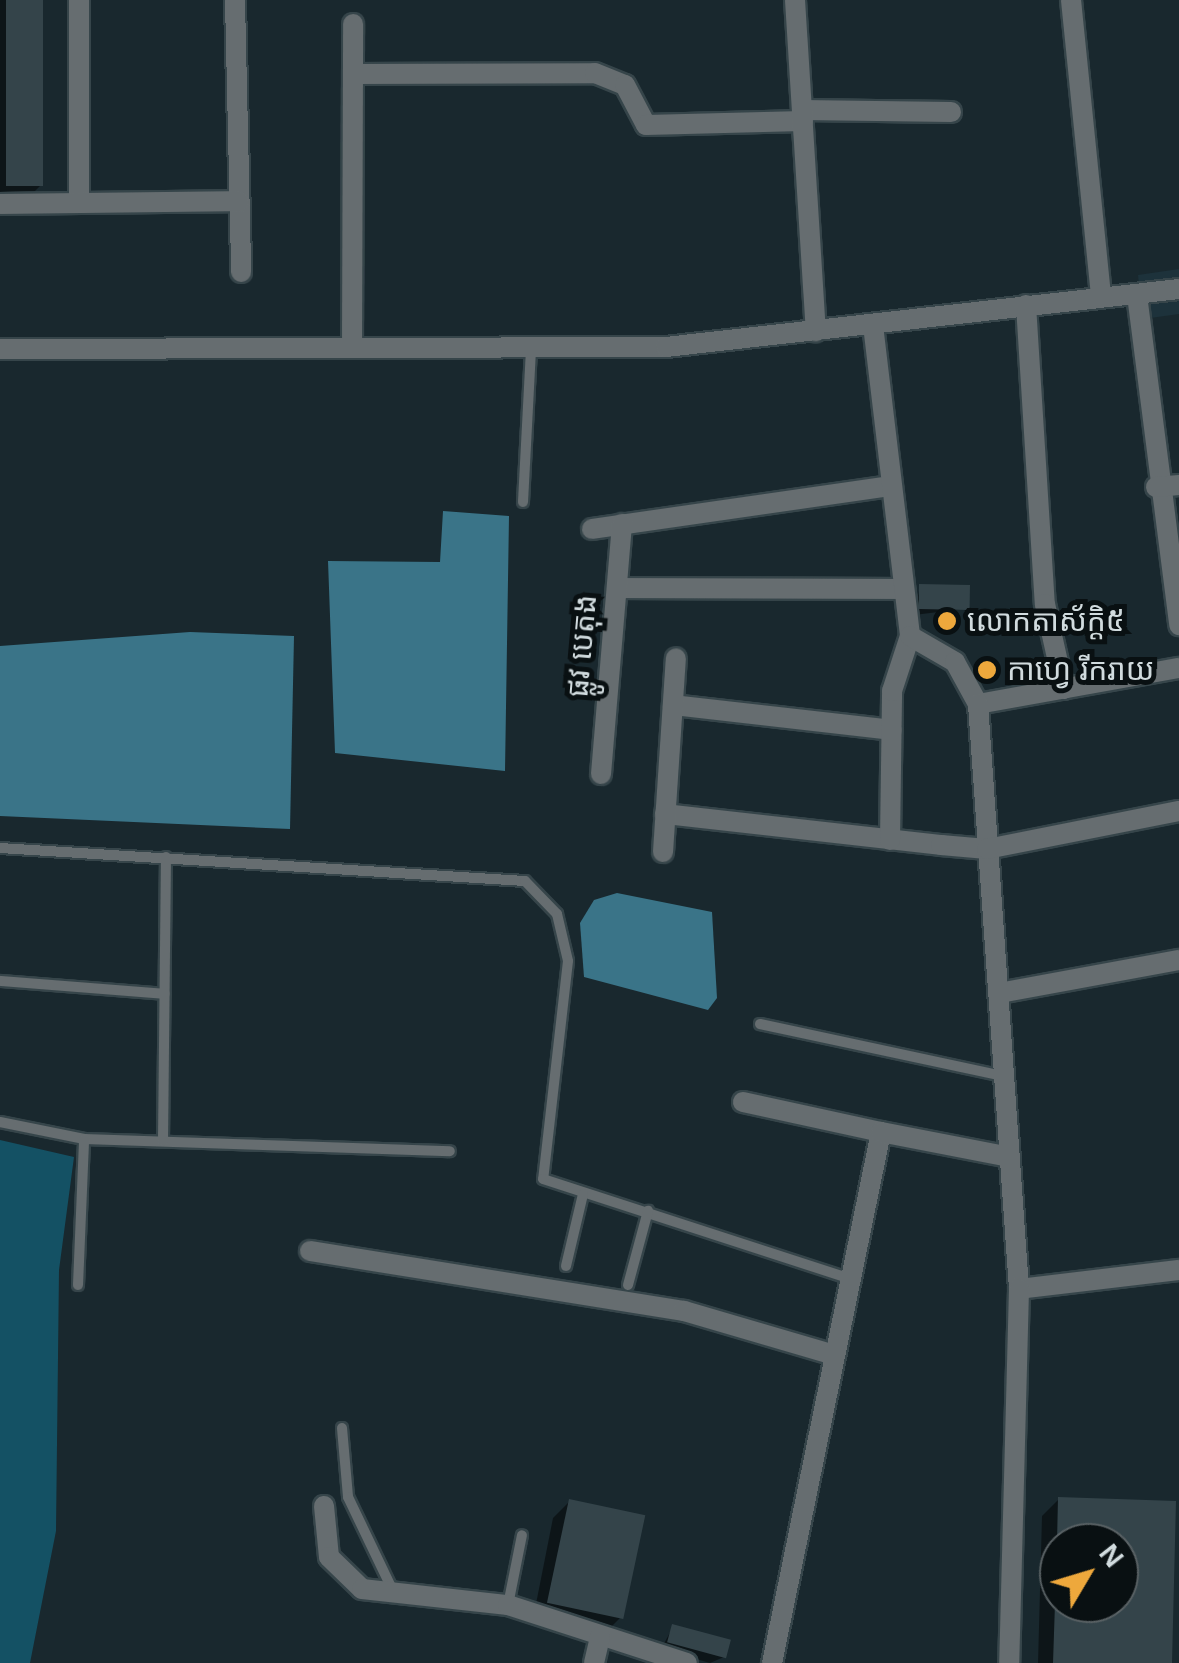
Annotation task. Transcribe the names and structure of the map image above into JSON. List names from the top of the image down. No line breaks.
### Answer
{"streets":{"street":["ផ្លូវ បេតុង"]},"places":["លោកតាស័ក្តិ៥","កាហ្វេ រីករាយ"],"north":"top right"}
